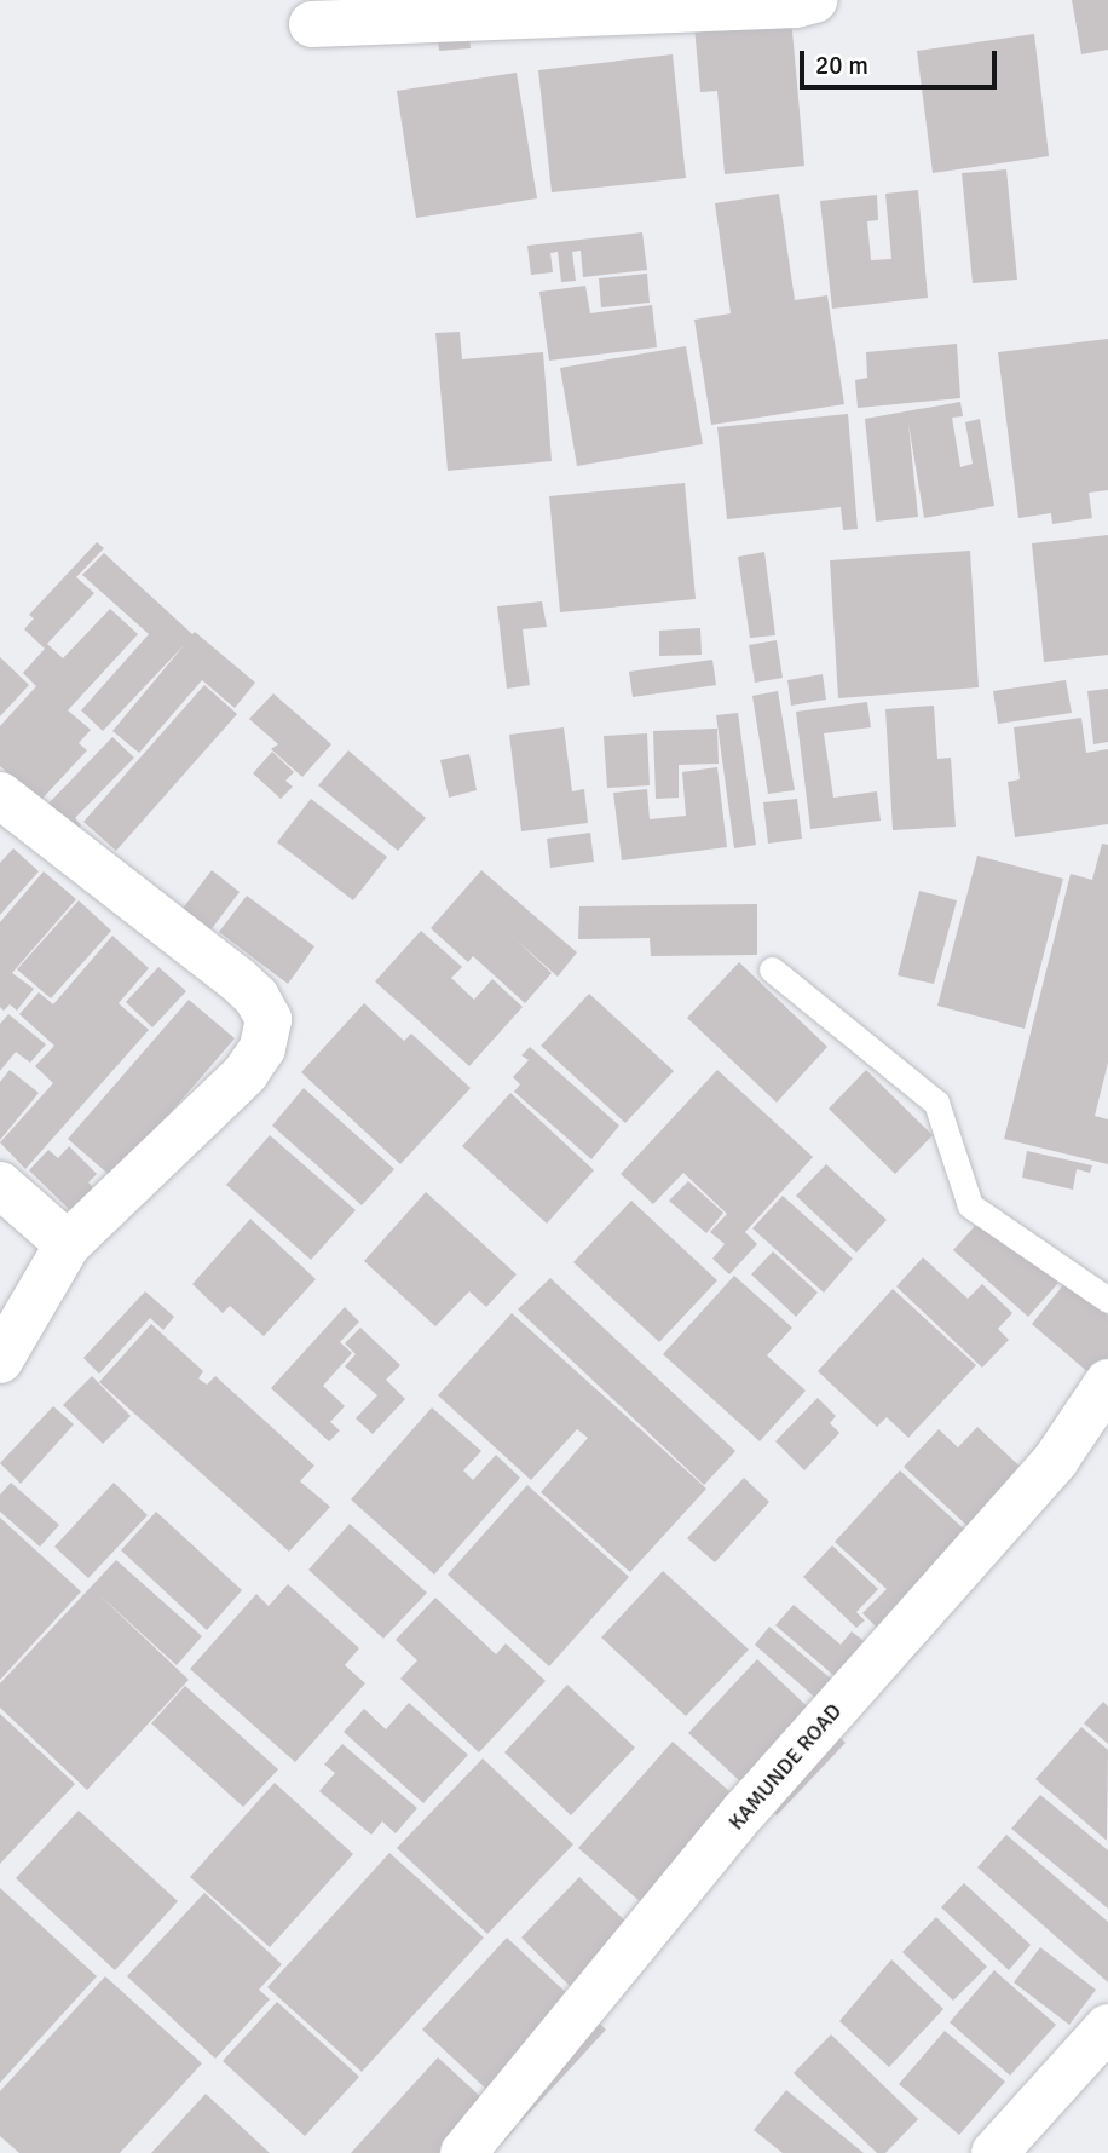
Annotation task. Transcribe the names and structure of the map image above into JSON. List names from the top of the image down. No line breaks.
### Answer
{"streets":{"street":["KAMUNDE ROAD"]},"scale_bar":"20 m"}
